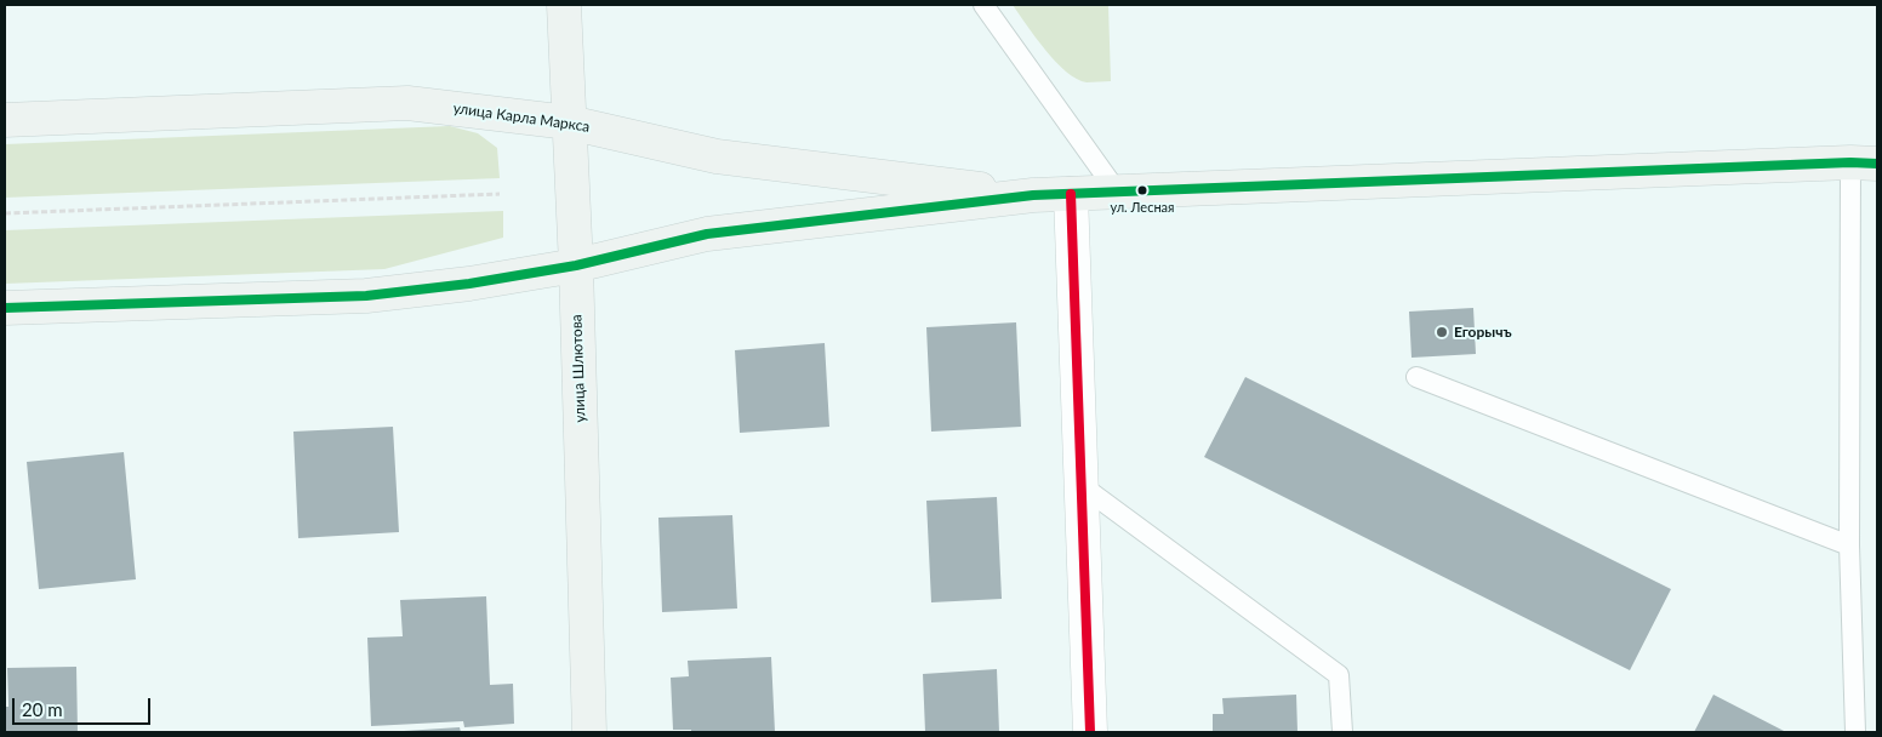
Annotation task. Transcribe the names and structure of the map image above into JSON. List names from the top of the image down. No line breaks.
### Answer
{"streets":{"main road":["улица Карла Маркса","улица Шлютова"]},"crossings":[["улица Карла Маркса","улица Шлютова"]],"places":["ул. Лесная","Егорычъ"],"scale_bar":"20 m"}
